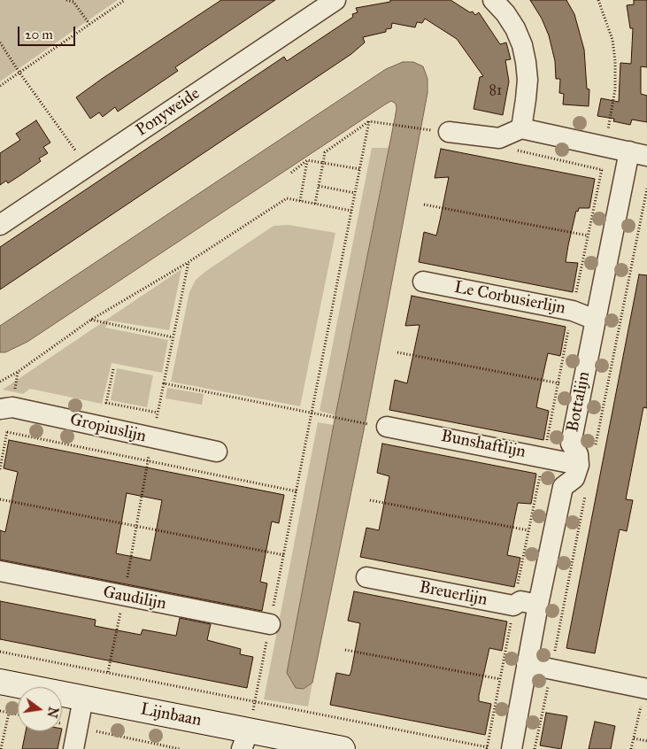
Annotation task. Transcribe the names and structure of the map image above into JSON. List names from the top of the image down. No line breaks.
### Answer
{"streets":{"street":["Ponyweide","Le Corbusierlijn","Bottalijn","Gropiuslijn","Bunshaftlijn","Breuerlijn","Gaudilijn","Lijnbaan"]},"crossings":[["Le Corbusierlijn","Bottalijn"],["Bottalijn","Bunshaftlijn"]],"house_numbers":["81"],"scale_bar":"20 m","north":"right"}
